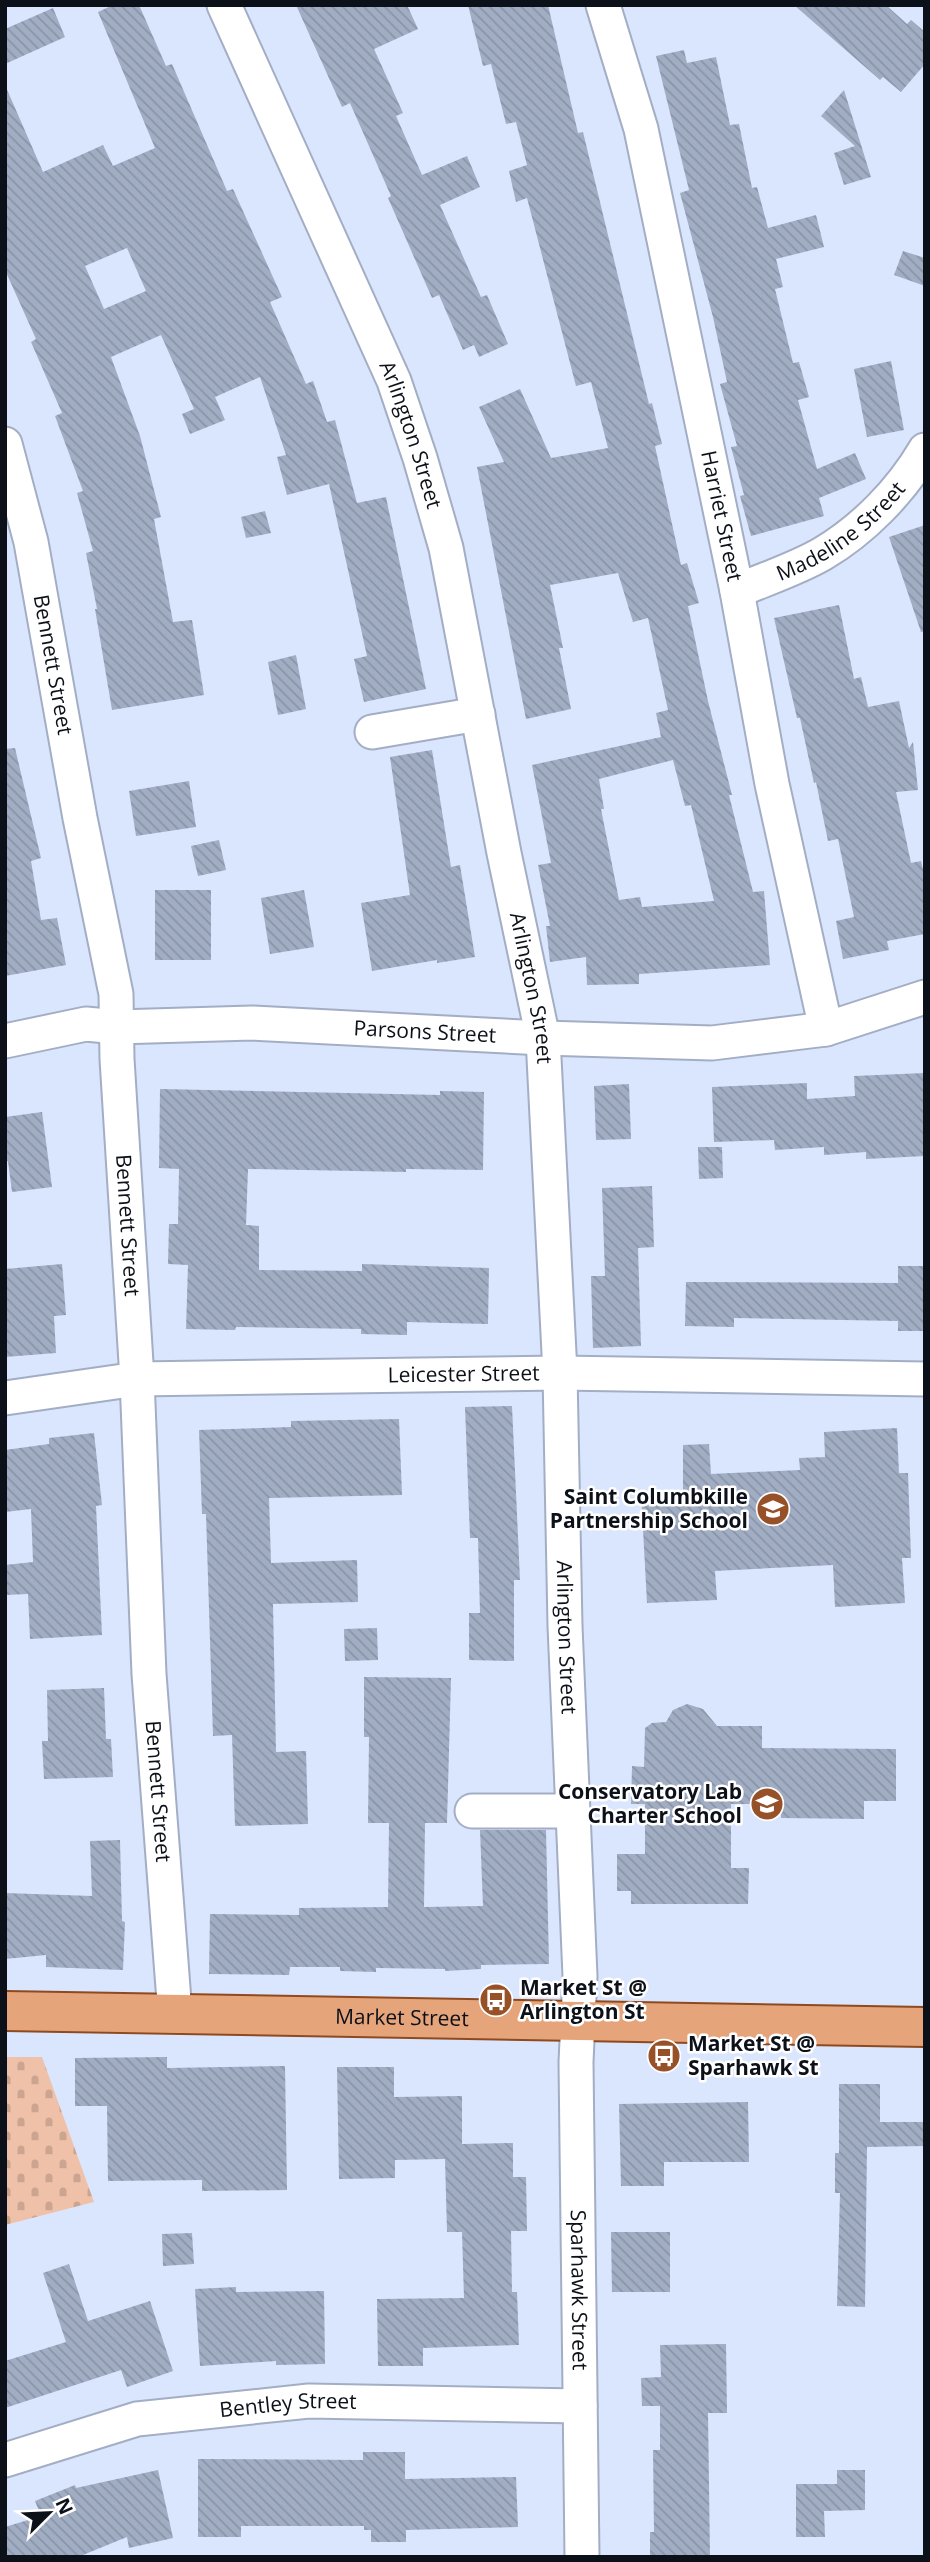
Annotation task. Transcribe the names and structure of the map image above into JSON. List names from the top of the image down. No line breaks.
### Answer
{"streets":{"main road":["Market Street"],"street":["Arlington Street","Harriet Street","Madeline Street","Bennett Street","Parsons Street","Leicester Street","Sparhawk Street","Bentley Street"]},"crossings":[["Arlington Street","Parsons Street"],["Arlington Street","Leicester Street"],["Arlington Street","Market Street"],["Arlington Street","Sparhawk Street"],["Harriet Street","Madeline Street"],["Harriet Street","Parsons Street"],["Bennett Street","Parsons Street"],["Bennett Street","Leicester Street"],["Bennett Street","Market Street"],["Market Street","Sparhawk Street"],["Sparhawk Street","Bentley Street"]],"places":{"school or university":["Saint Columbkille Partnership School","Conservatory Lab Charter School"],"bus stop":["Market St @ Arlington St","Market St @ Sparhawk St"]},"north":"top right"}
